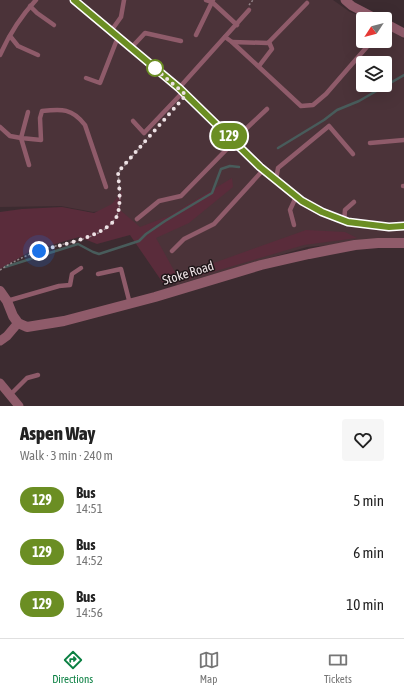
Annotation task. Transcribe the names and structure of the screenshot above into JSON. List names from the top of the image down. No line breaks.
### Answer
{"streets":{"street":["Stoke Road"]},"lines":["bus line 129"],"north":"bottom left","page":{"on_map":"129","heading":["Aspen Way","Walk · 3 min · 240 m"],"list":[{"mark":"129","name":"Bus","note":"14:51","value":"5 min"},{"mark":"129","name":"Bus","note":"14:52","value":"6 min"},{"mark":"129","name":"Bus","note":"14:56","value":"10 min"}],"tabs":["Directions","Map","Tickets"]}}
